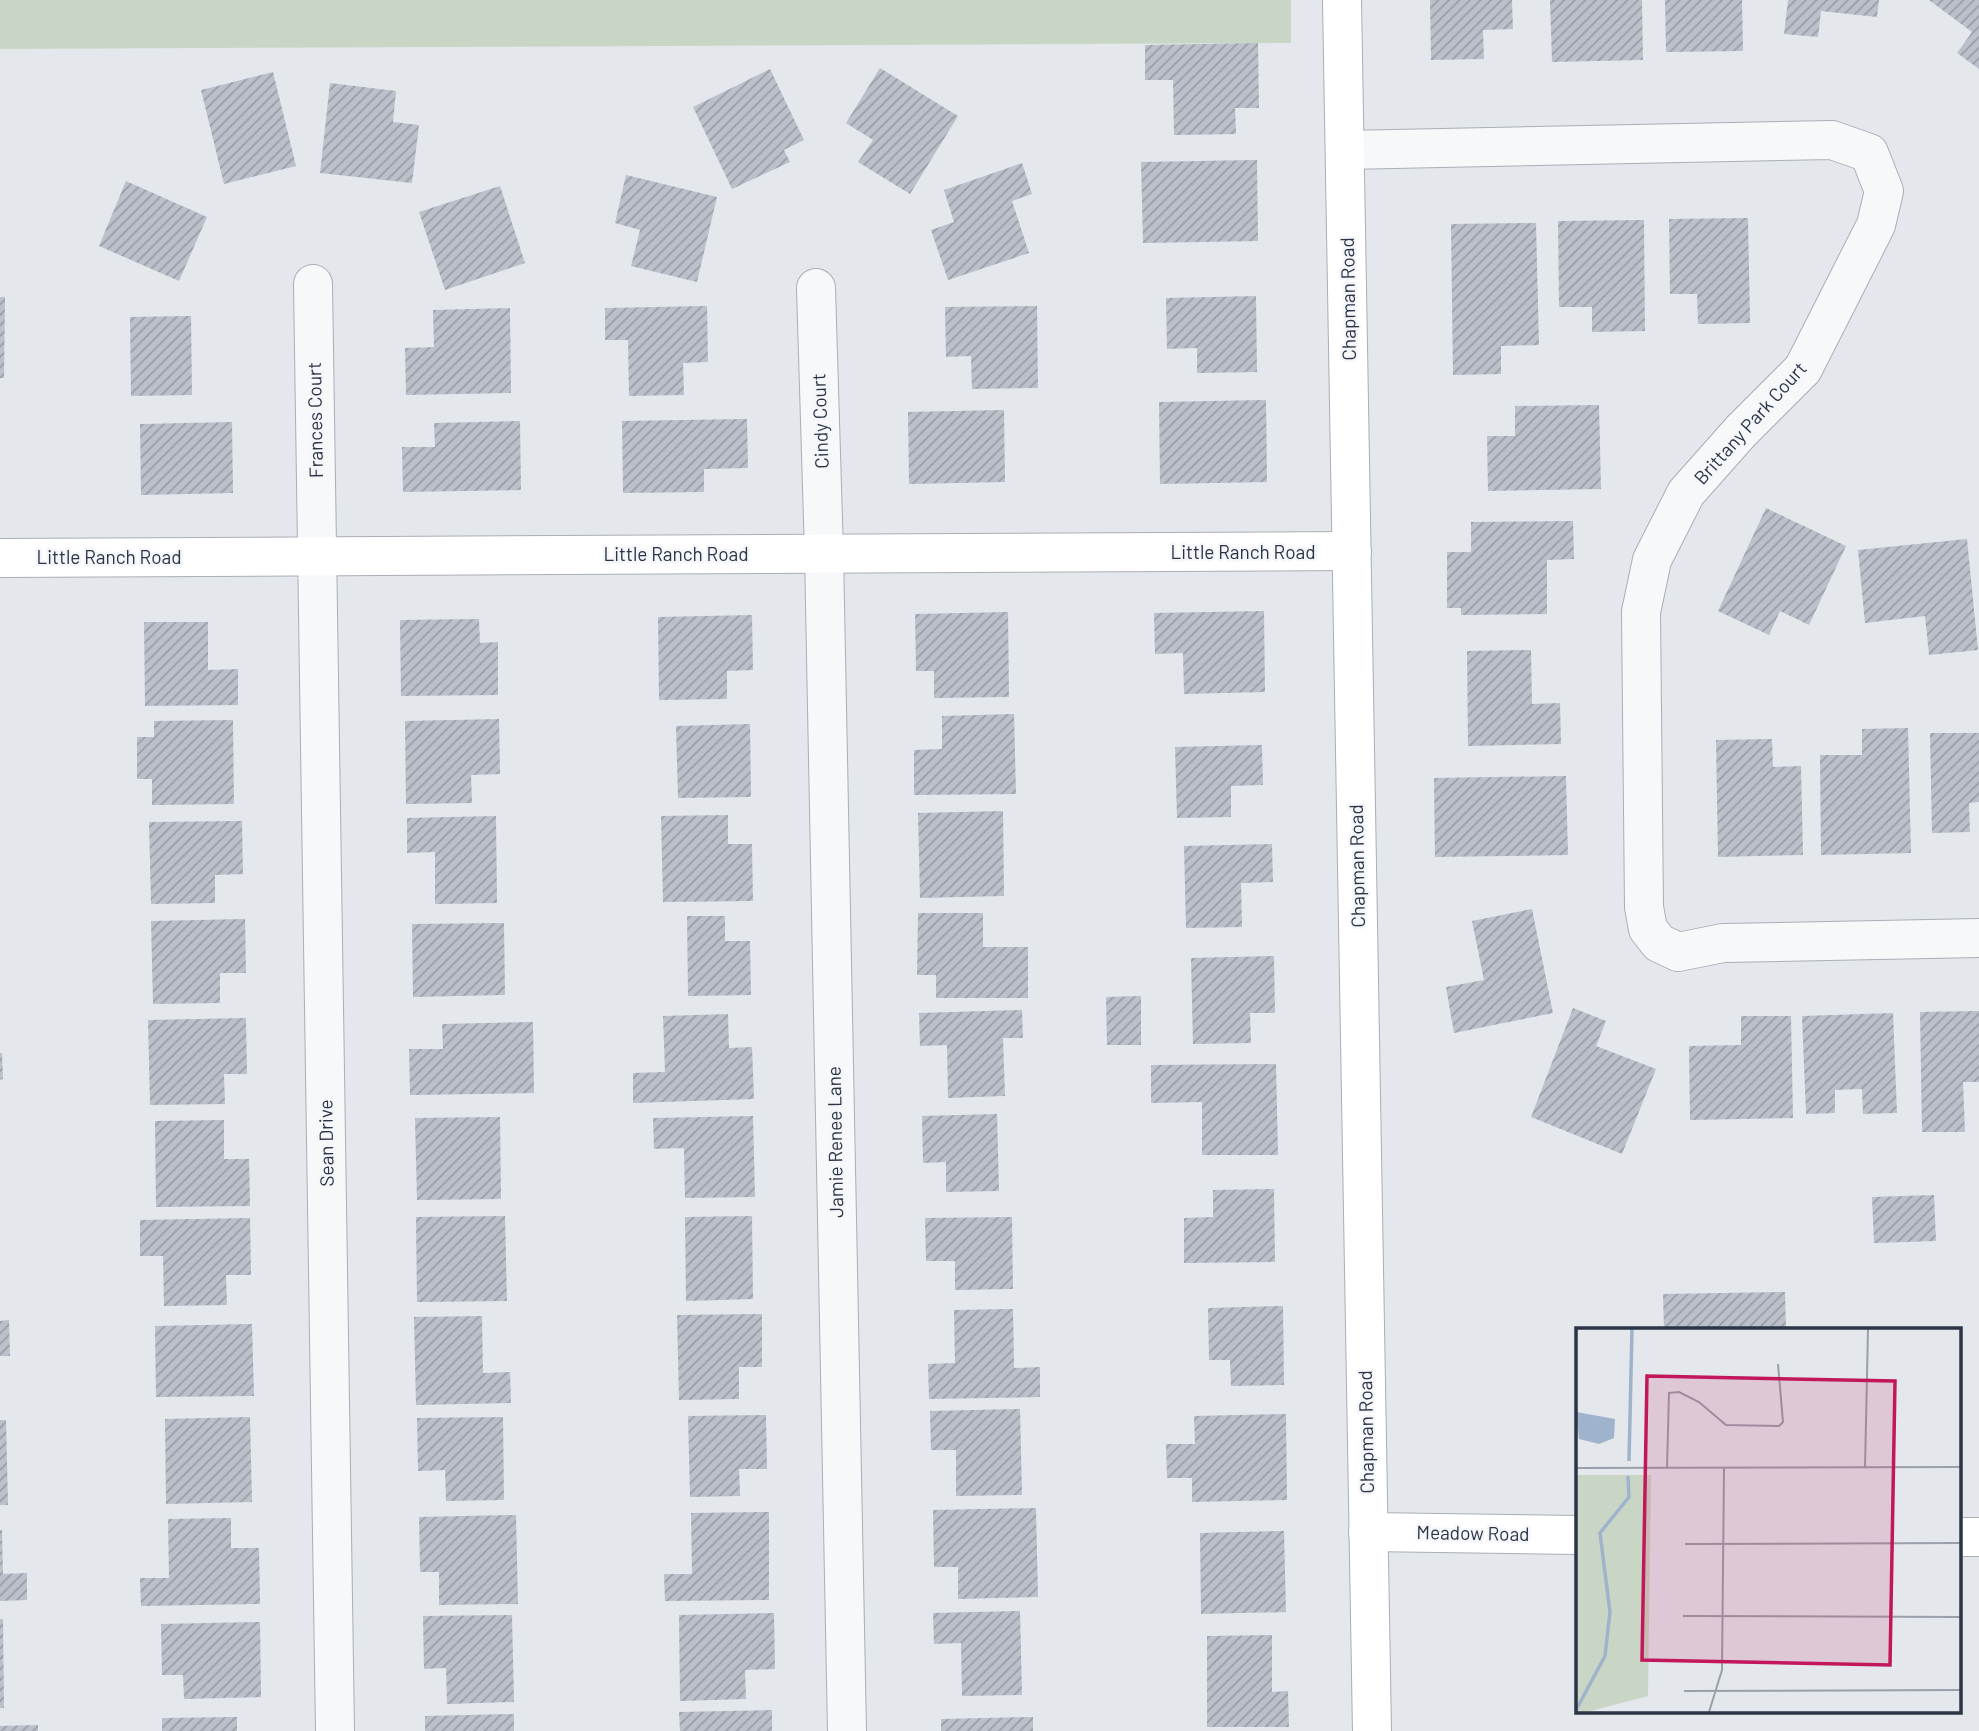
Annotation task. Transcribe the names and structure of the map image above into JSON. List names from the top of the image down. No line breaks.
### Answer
{"streets":{"street":["Chapman Road","Frances Court","Cindy Court","Brittany Park Court","Little Ranch Road","Jamie Renee Lane","Sean Drive","Meadow Road"]},"crossings":[["Chapman Road","Brittany Park Court"],["Chapman Road","Little Ranch Road"],["Chapman Road","Meadow Road"],["Frances Court","Little Ranch Road"],["Frances Court","Sean Drive"],["Cindy Court","Little Ranch Road"],["Cindy Court","Jamie Renee Lane"],["Little Ranch Road","Jamie Renee Lane"],["Little Ranch Road","Sean Drive"]]}
